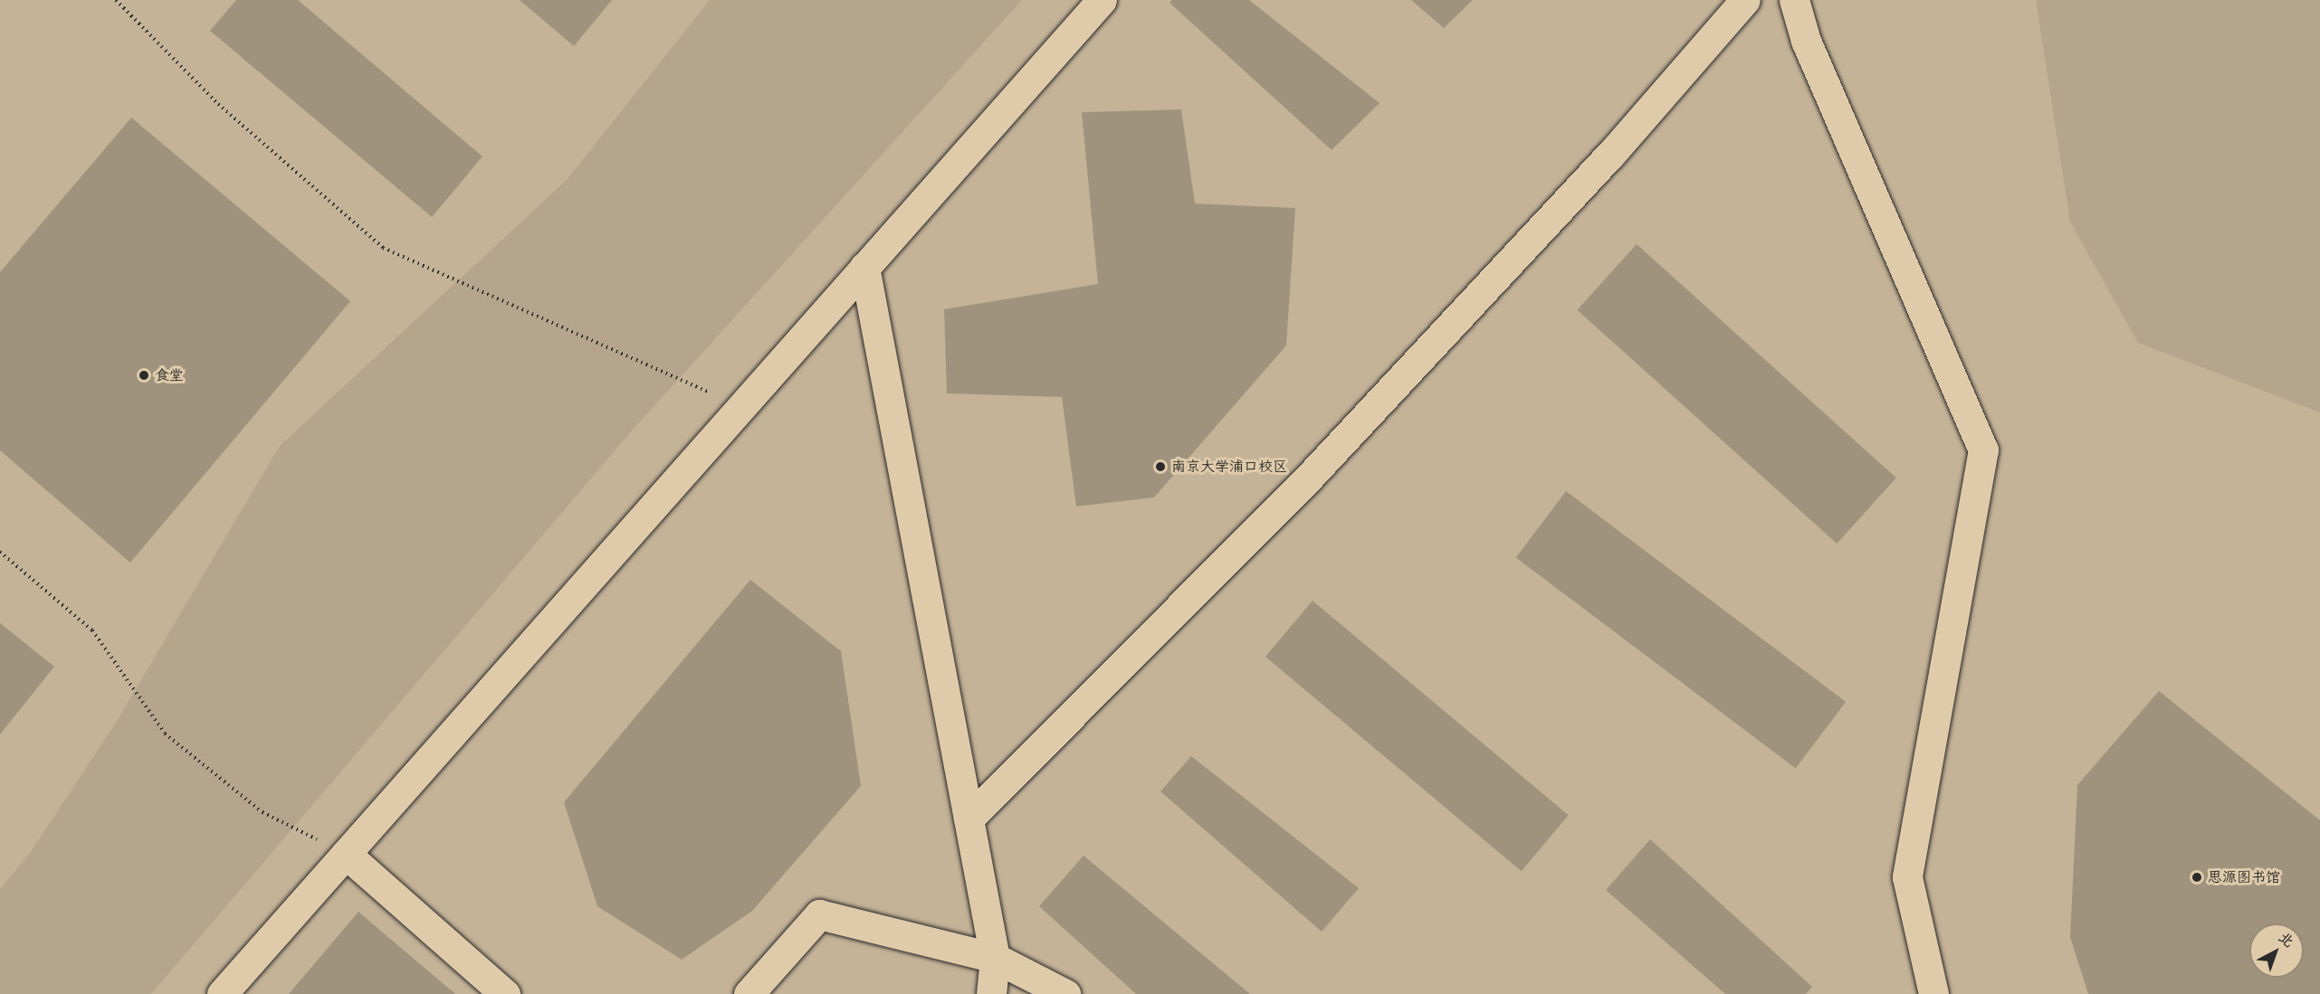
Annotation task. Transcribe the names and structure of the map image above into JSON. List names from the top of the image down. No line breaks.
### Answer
{"places":["食堂","南京大学浦口校区","思源图书馆"],"north":"top right"}
